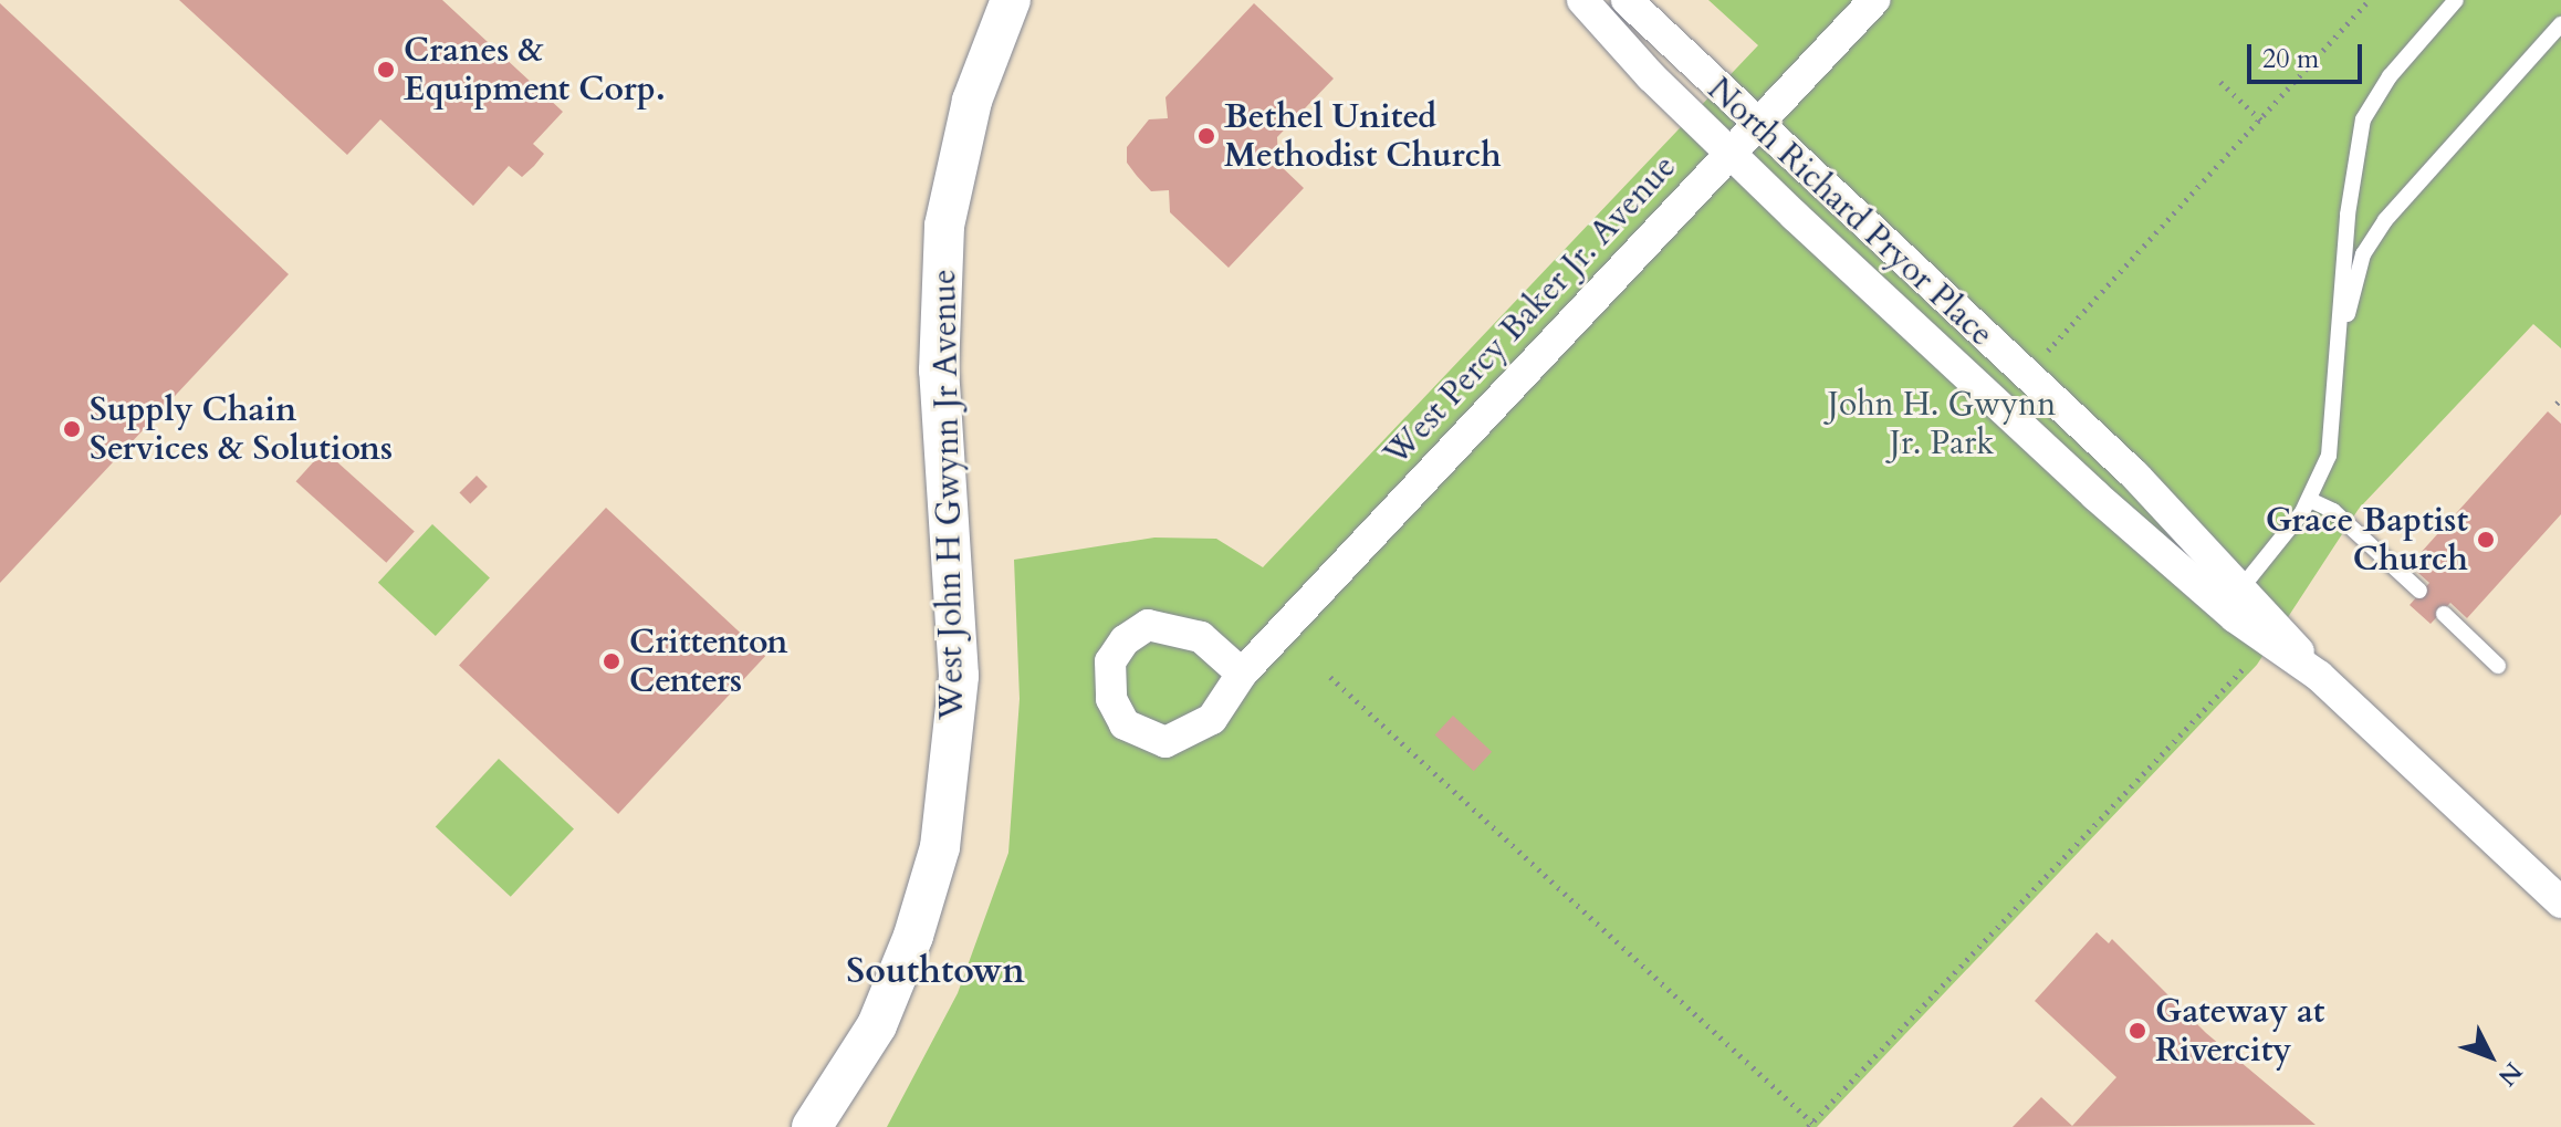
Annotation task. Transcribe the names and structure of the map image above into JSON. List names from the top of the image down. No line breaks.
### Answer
{"streets":{"street":["North Richard Pryor Place","West Percy Baker Jr. Avenue","West John H Gwynn Jr Avenue"]},"crossings":[["North Richard Pryor Place","West Percy Baker Jr. Avenue"]],"districts":["Southtown"],"parks":["John H. Gwynn Jr. Park"],"places":["Cranes & Equipment Corp.","Bethel United Methodist Church","Supply Chain Services & Solutions","Grace Baptist Church","Crittenton Centers","Gateway at Rivercity"],"scale_bar":"20 m","north":"bottom right"}
